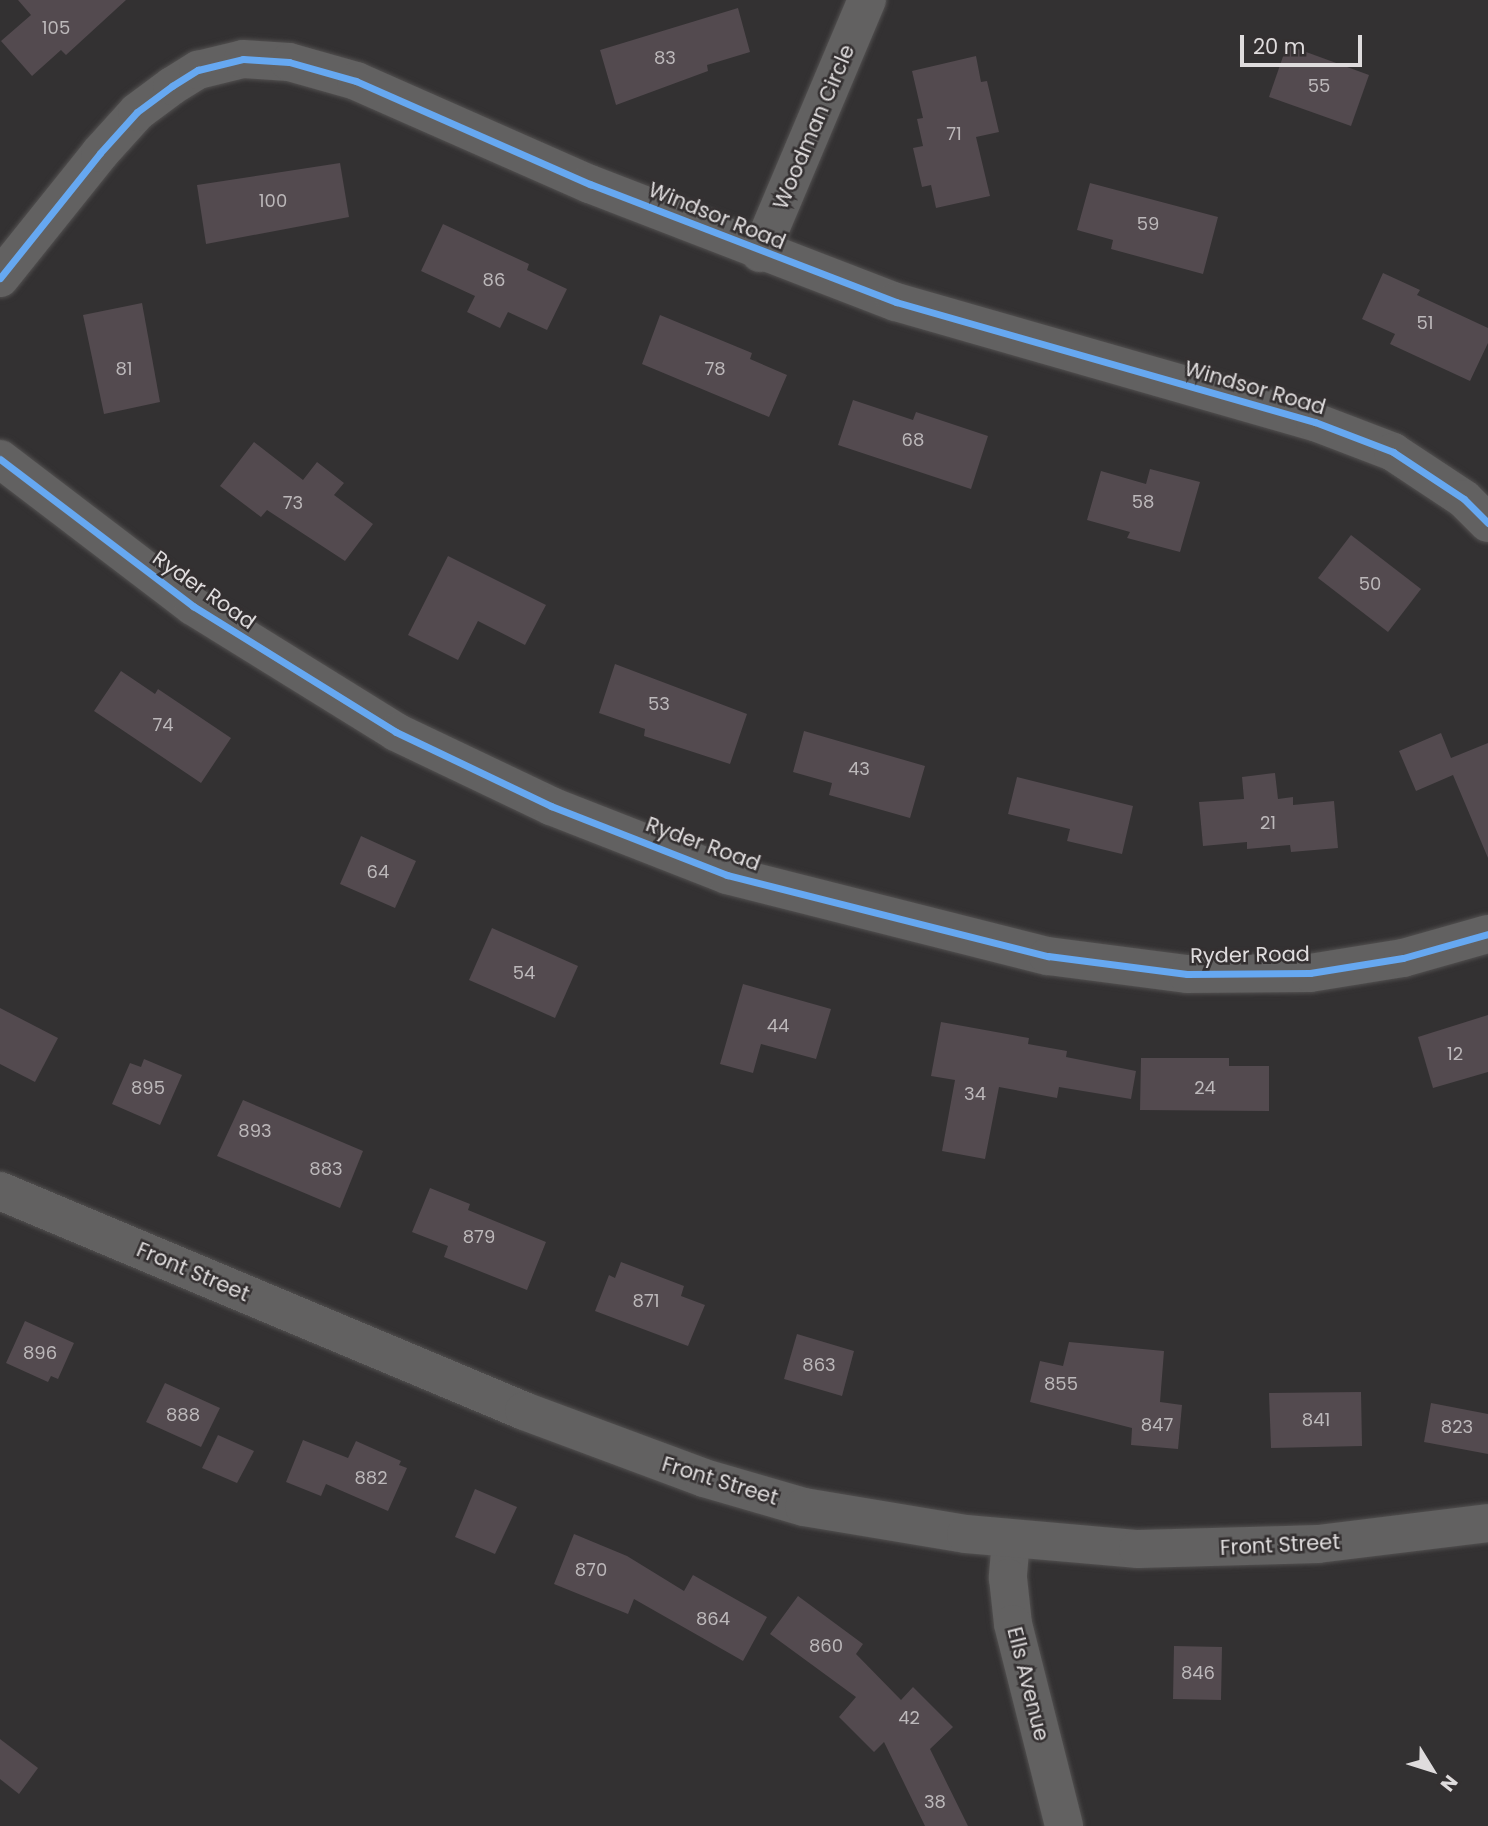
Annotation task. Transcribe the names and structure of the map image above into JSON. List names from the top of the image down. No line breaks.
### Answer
{"streets":{"street":["Woodman Circle","Windsor Road","Ryder Road","Front Street","Ells Avenue"]},"crossings":[["Woodman Circle","Windsor Road"],["Front Street","Ells Avenue"]],"house_numbers":["105","83","55","71","100","59","86","51","81","78","68","58","73","50","53","74","43","21","64","54","44","12","895","24","34","893","883","879","871","896","863","855","888","841","847","823","882","870","864","860","846","42","38"],"scale_bar":"20 m","north":"bottom right"}
